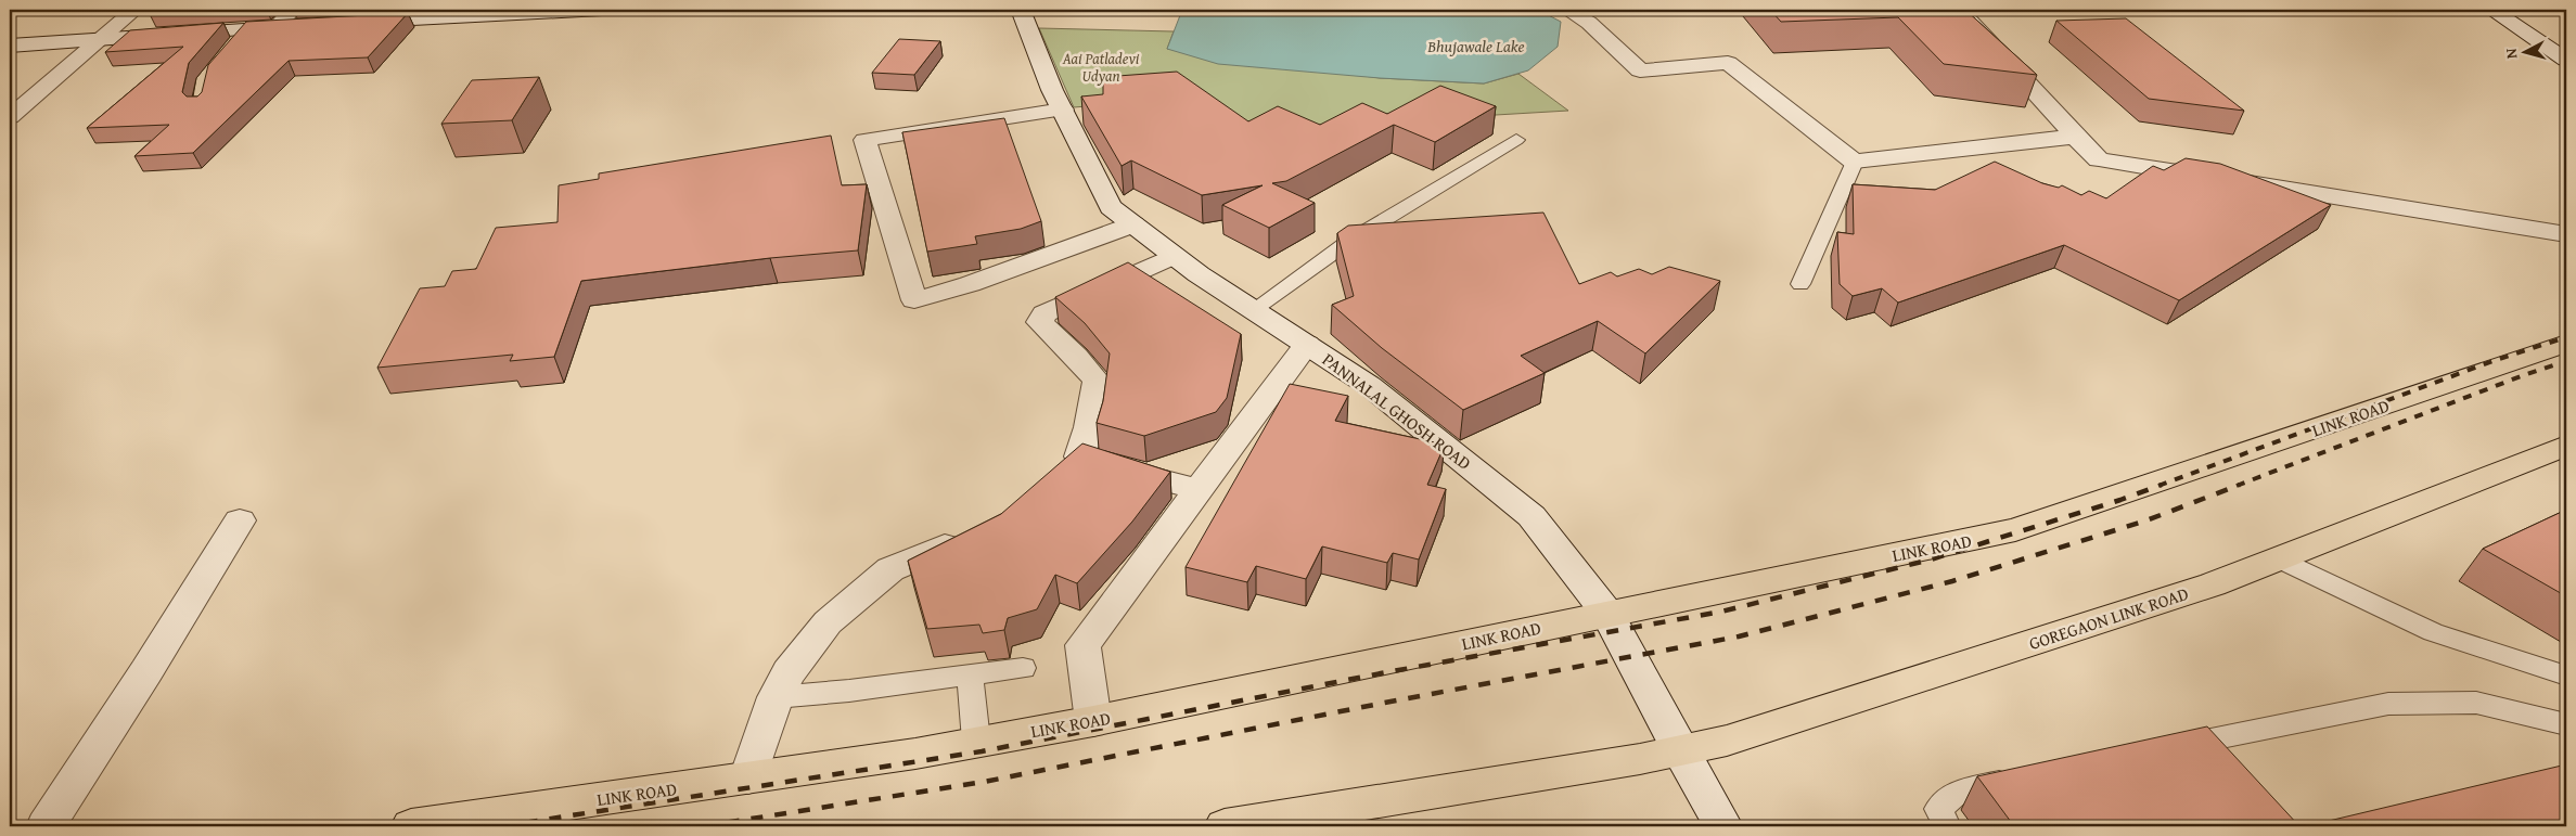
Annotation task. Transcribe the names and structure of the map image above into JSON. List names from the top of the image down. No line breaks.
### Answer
{"streets":{"main road":["LINK ROAD","GOREGAON LINK ROAD"],"street":["PANNALAL GHOSH ROAD"]},"crossings":[["PANNALAL GHOSH ROAD","LINK ROAD"],["PANNALAL GHOSH ROAD","GOREGAON LINK ROAD"]],"water":["Bhujawale Lake"],"parks":["Aai Patladevi Udyan"],"north":"left"}
